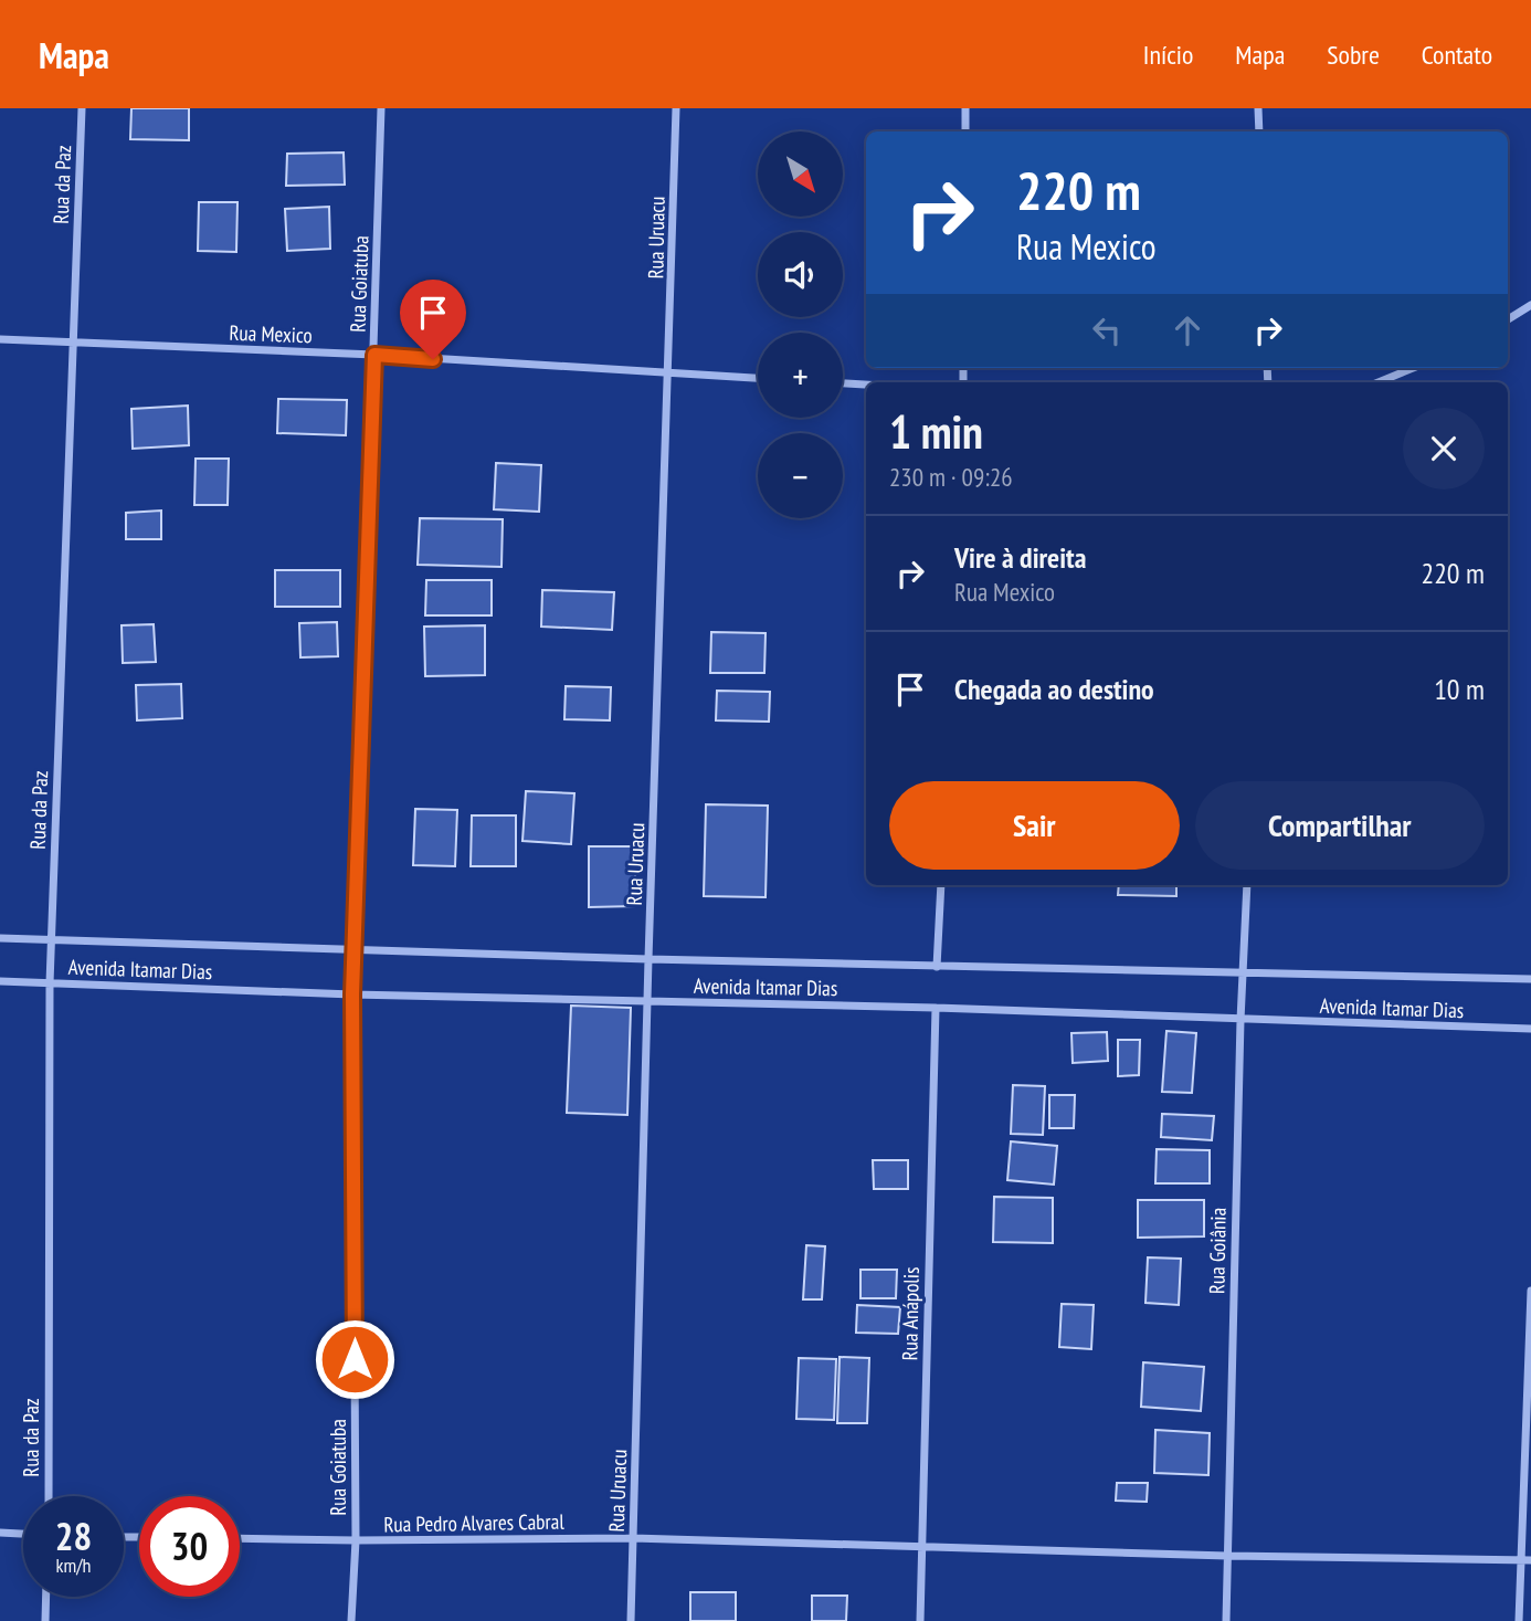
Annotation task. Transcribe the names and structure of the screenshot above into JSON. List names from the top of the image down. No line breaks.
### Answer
{"streets":{"street":["Rua da Paz","Rua Uruacu","Rua Goiatuba","Rua Mexico","Avenida Itamar Dias","Rua Goiânia","Rua Anápolis","Rua Pedro Alvares Cabral"]},"crossings":[["Rua da Paz","Rua Mexico"],["Rua da Paz","Avenida Itamar Dias"],["Rua Uruacu","Rua Mexico"],["Rua Uruacu","Avenida Itamar Dias"],["Rua Uruacu","Rua Pedro Alvares Cabral"],["Rua Goiatuba","Rua Mexico"],["Rua Goiatuba","Avenida Itamar Dias"],["Rua Goiatuba","Rua Pedro Alvares Cabral"],["Avenida Itamar Dias","Rua Goiânia"],["Avenida Itamar Dias","Rua Anápolis"],["Rua Goiânia","Rua Pedro Alvares Cabral"],["Rua Anápolis","Rua Pedro Alvares Cabral"]],"north":"bottom right","page":{"header":"Mapa","nav":["Início","Mapa","Sobre","Contato"],"map_buttons":["+","−"],"turn":["220 m","Rua Mexico"],"heading":["1 min","230 m · 09:26"],"list":[{"name":"Vire à direita","note":"Rua Mexico","value":"220 m"},{"name":"Chegada ao destino","value":"10 m"}],"buttons":["Sair","Compartilhar"],"speed":"28 km/h","limit":"30"}}
